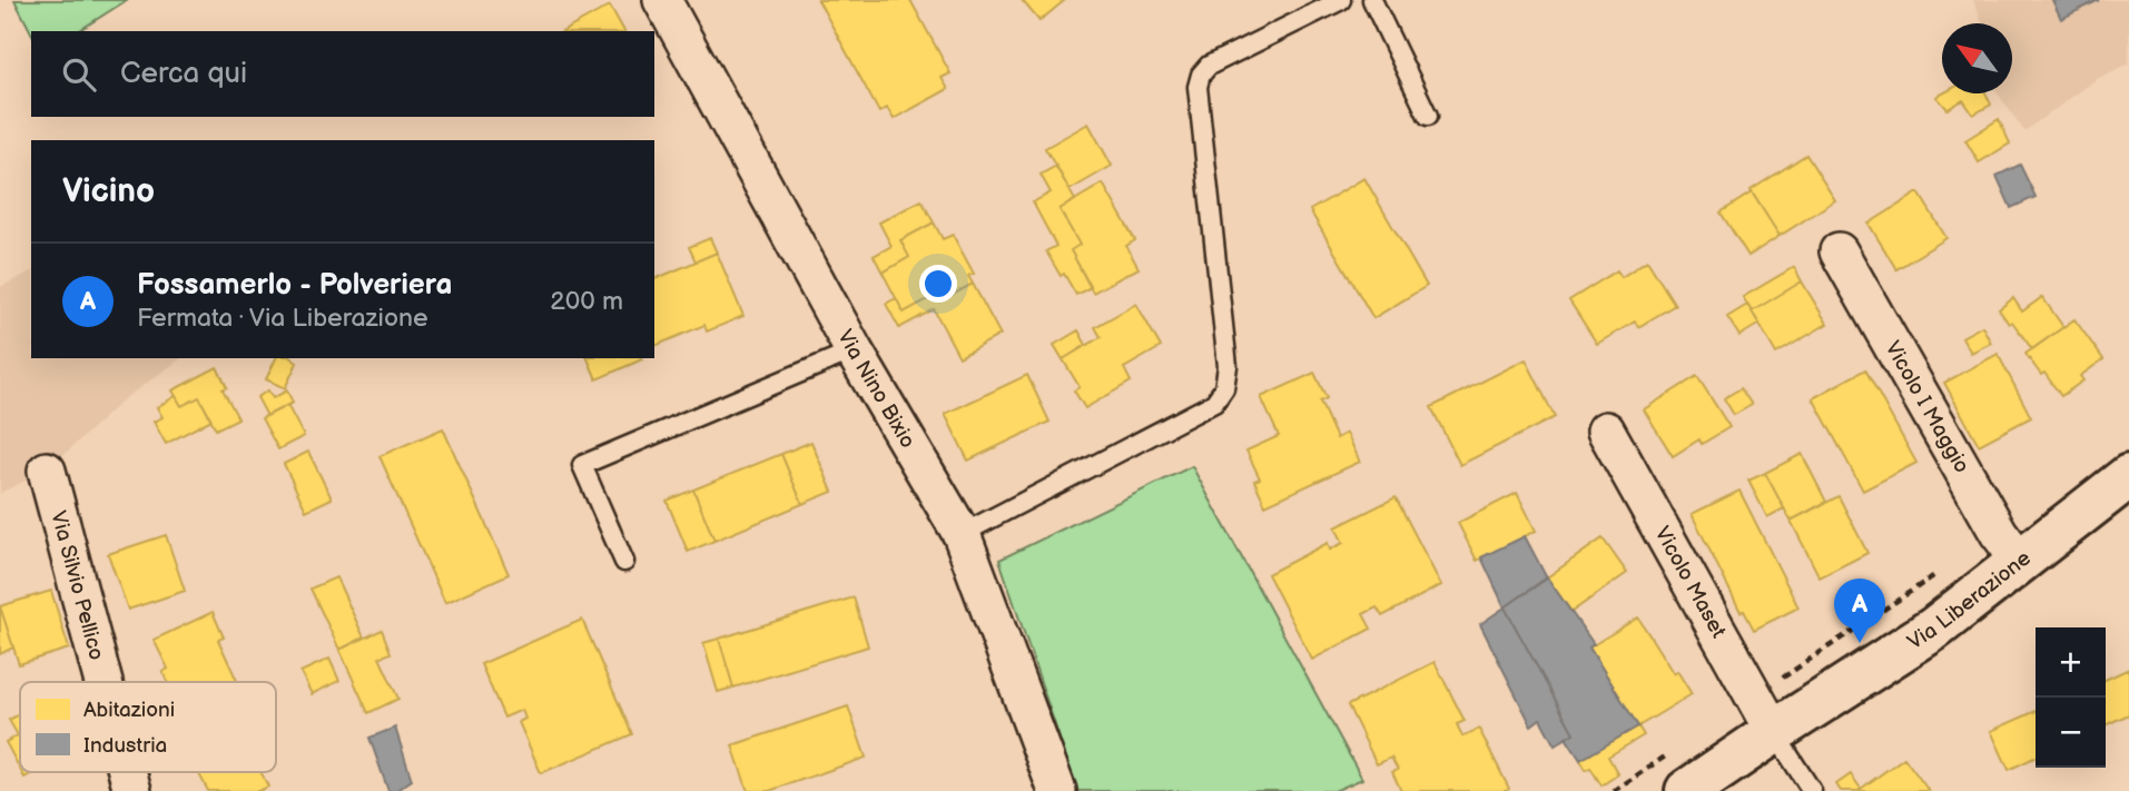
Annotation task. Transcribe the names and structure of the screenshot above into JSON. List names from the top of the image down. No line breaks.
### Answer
{"streets":{"main road":["Via Liberazione"],"street":["Via Nino Bixio","Vicolo I Maggio","Vicolo Maset","Via Silvio Pellico"]},"crossings":[["Vicolo I Maggio","Via Liberazione"],["Vicolo Maset","Via Liberazione"]],"legend":["Abitazioni","Industria"],"north":"top left","page":{"search":"Cerca qui","heading":"Vicino","list":[{"mark":"A","name":"Fossamerlo - Polveriera","note":"Fermata · Via Liberazione","value":"200 m"}],"pins":"A","map_buttons":["+","−"]}}
